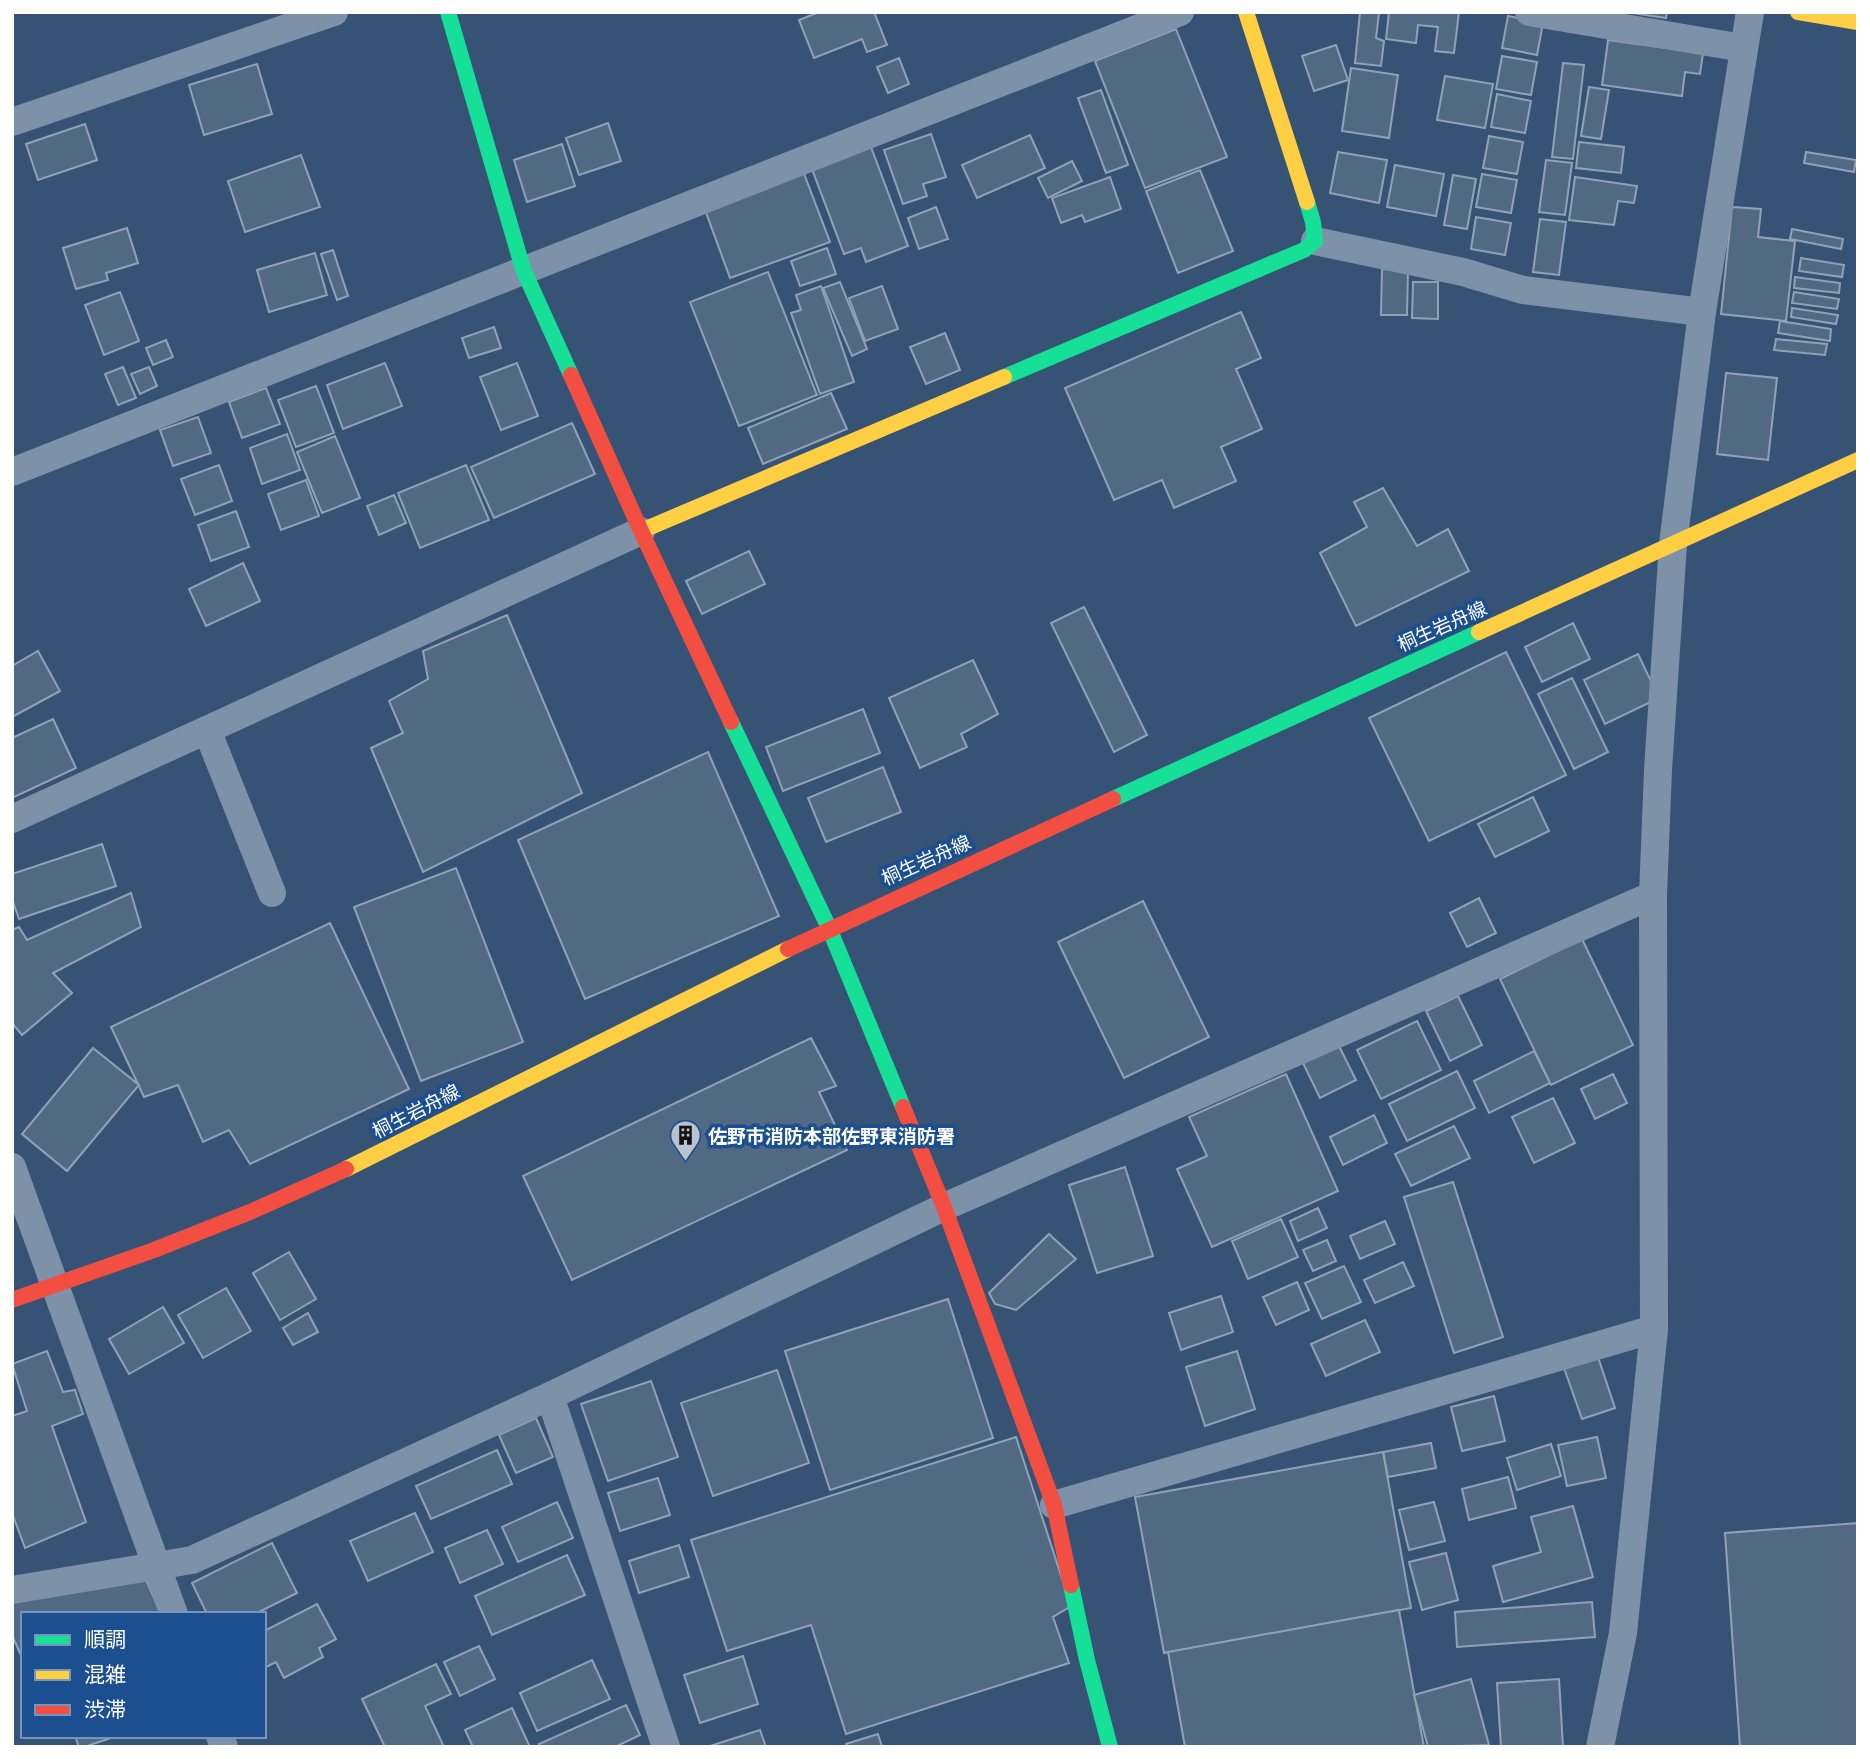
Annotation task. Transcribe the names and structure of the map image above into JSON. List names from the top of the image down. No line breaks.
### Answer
{"streets":{"street":["桐生岩舟線"]},"places":{"building":["佐野市消防本部佐野東消防署"]},"legend":["順調","混雑","渋滞"]}
